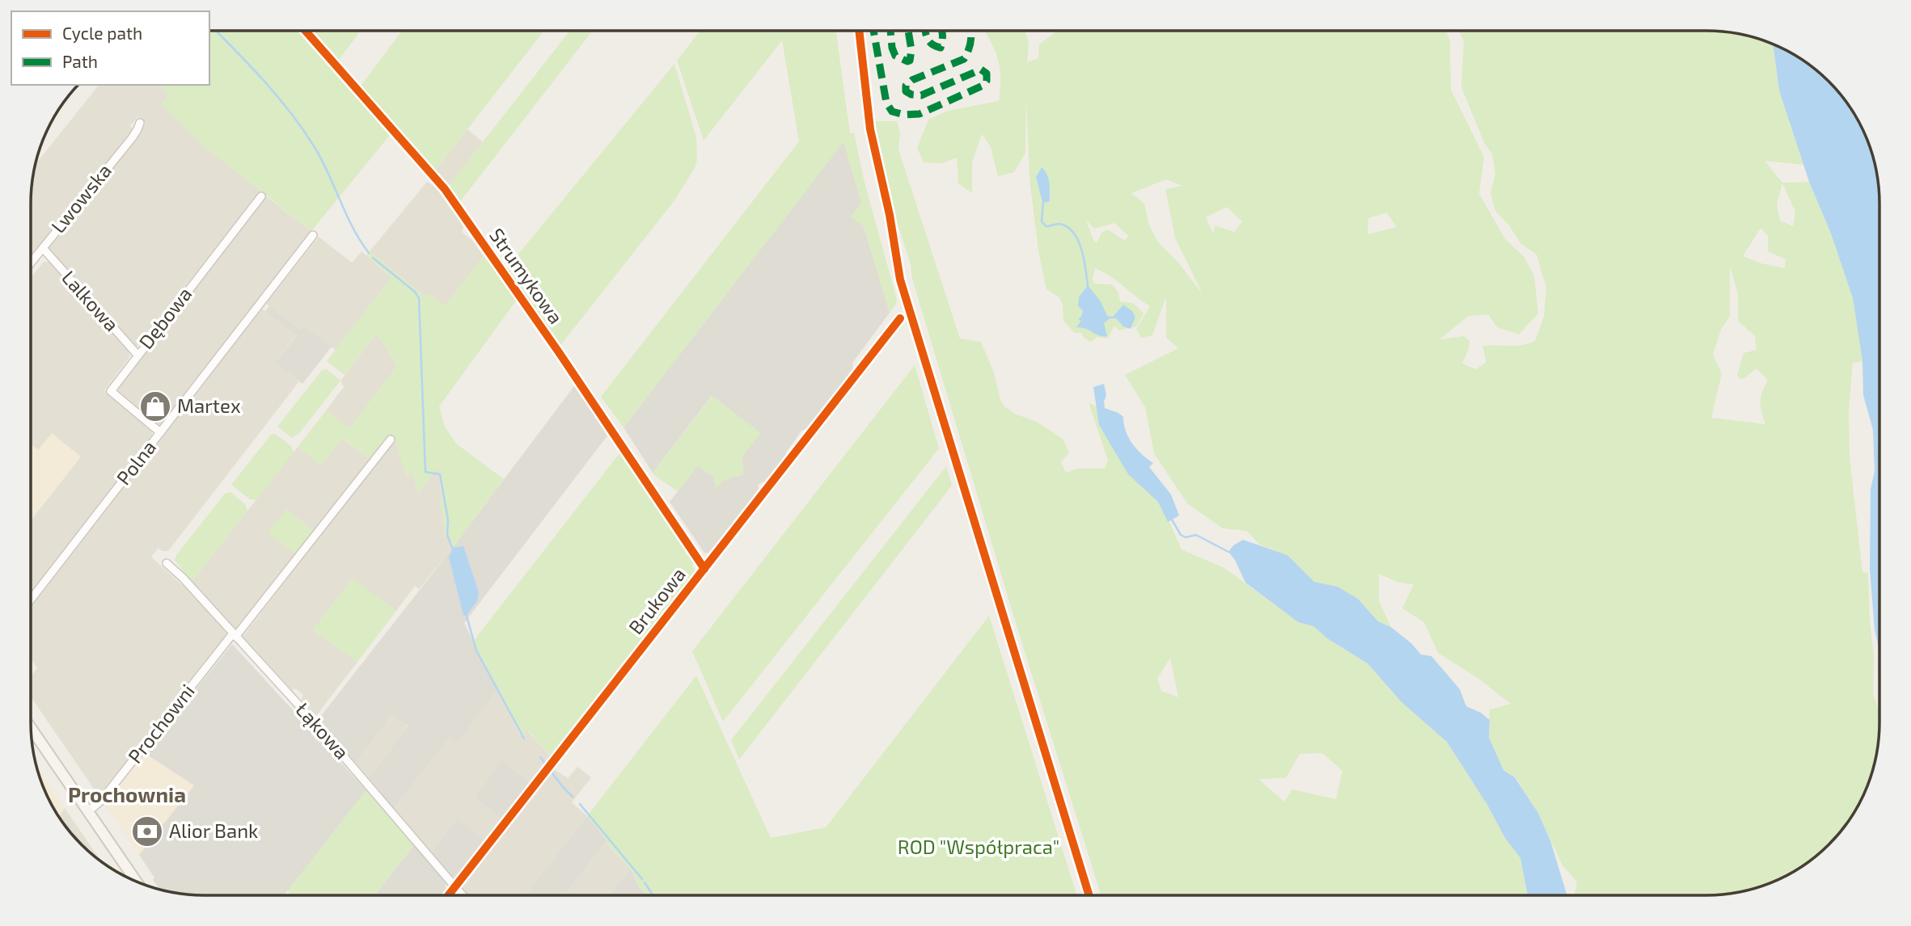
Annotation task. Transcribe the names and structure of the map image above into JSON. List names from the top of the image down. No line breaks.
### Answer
{"streets":{"street":["Lwowska","Strumykowa","Lalkowa","Dębowa","Polna","Brukowa","Prochowni","Łąkowa"]},"crossings":[["Lwowska","Lalkowa"],["Strumykowa","Brukowa"],["Lalkowa","Dębowa"],["Dębowa","Polna"],["Brukowa","Łąkowa"],["Prochowni","Łąkowa"]],"districts":["Prochownia"],"parks":["ROD \"Współpraca\""],"places":{"shop":["Martex"],"bank":["Alior Bank"]},"legend":["Cycle path","Path"]}
